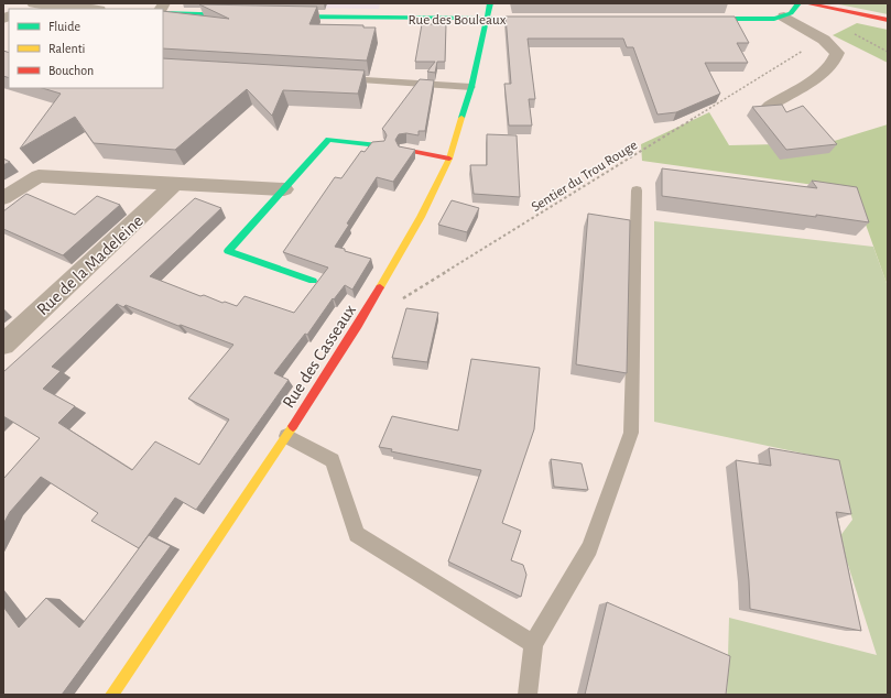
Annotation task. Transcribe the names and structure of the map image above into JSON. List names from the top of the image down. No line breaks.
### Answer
{"streets":{"street":["Rue des Bouleaux","Rue de la Madeleine","Rue des Casseaux"],"path":["Sentier du Trou Rouge"]},"crossings":[["Rue des Bouleaux","Rue des Casseaux"]],"legend":["Fluide","Ralenti","Bouchon"]}
